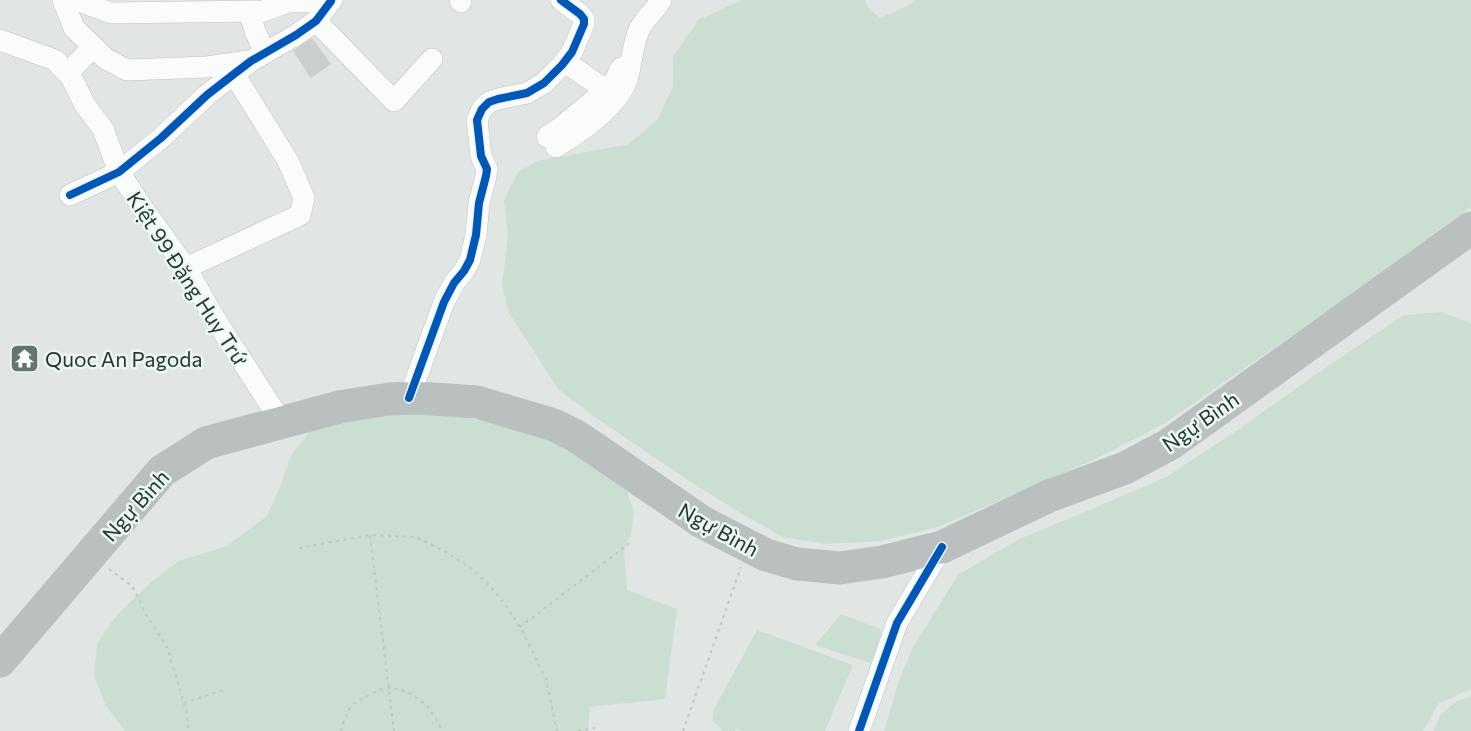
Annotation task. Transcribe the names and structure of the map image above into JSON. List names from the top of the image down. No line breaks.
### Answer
{"streets":{"highway":["Ngự Bình"],"street":["Kiệt 99 Đặng Huy Trứ"]},"crossings":[["Kiệt 99 Đặng Huy Trứ","Ngự Bình"]],"places":{"temple":["Quoc An Pagoda"]}}
